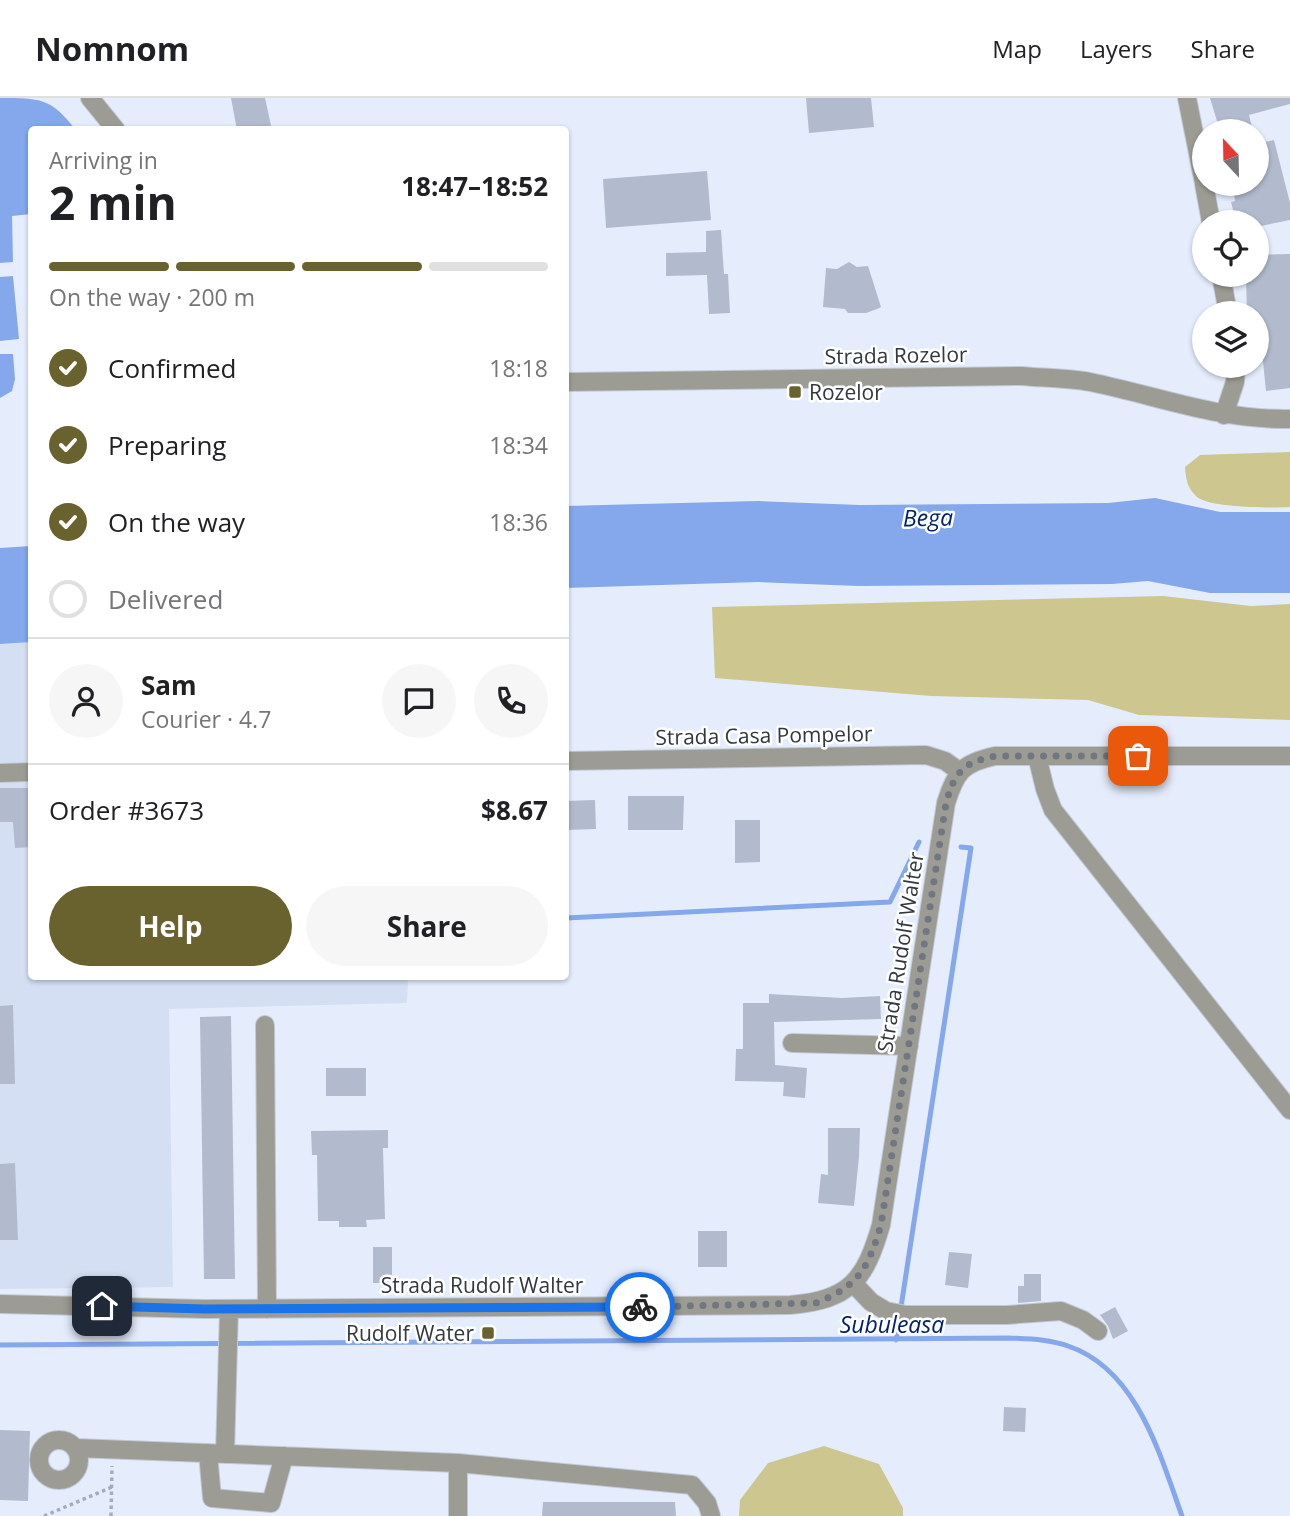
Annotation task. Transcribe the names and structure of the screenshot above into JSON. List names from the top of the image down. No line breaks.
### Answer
{"streets":{"street":["Strada Rozelor","Strada Casa Pompelor","Strada Rudolf Walter"]},"crossings":[["Strada Casa Pompelor","Strada Rudolf Walter"]],"water":["Bega","Subuleasa"],"places":{"transit":["Rozelor","Rudolf Water"]},"north":"top","page":{"header":"Nomnom","nav":["Map","Layers","Share"],"heading":["2 min","Arriving in","18:47–18:52"],"panel":["Sam","Courier · 4.7","Order #3673","$8.67"],"bar":"On the way · 200 m","list":[["Confirmed","18:18"],["Preparing","18:34"],["On the way","18:36"],"Delivered"],"buttons":["Help","Share"]}}
